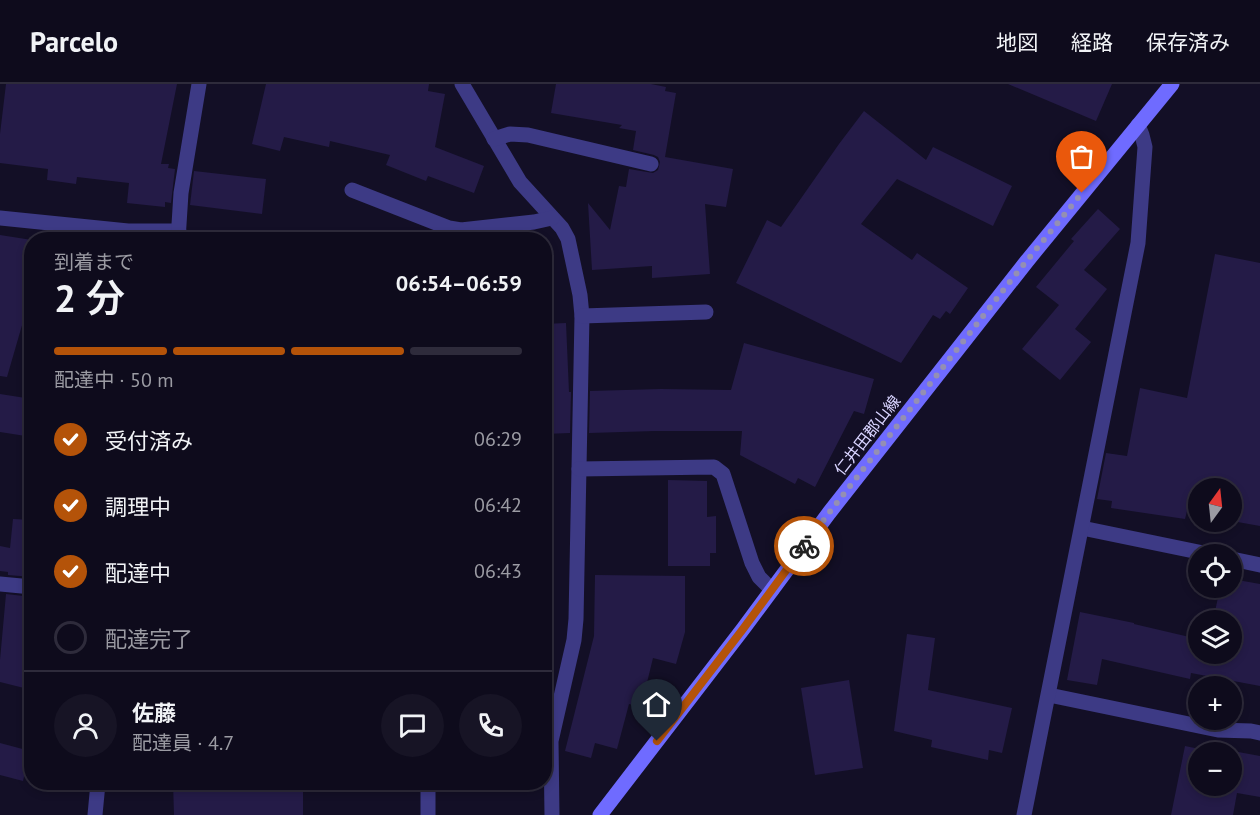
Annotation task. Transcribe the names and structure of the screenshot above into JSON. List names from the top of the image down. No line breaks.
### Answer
{"streets":{"main road":["仁井田郡山線"]},"north":"top","page":{"header":"Parcelo","nav":["地図","経路","保存済み"],"heading":["2 分","到着まで","06:54–06:59"],"panel":["佐藤","配達員 · 4.7"],"bar":"配達中 · 50 m","list":[["受付済み","06:29"],["調理中","06:42"],["配達中","06:43"],"配達完了"],"map_buttons":["+","−"]}}
